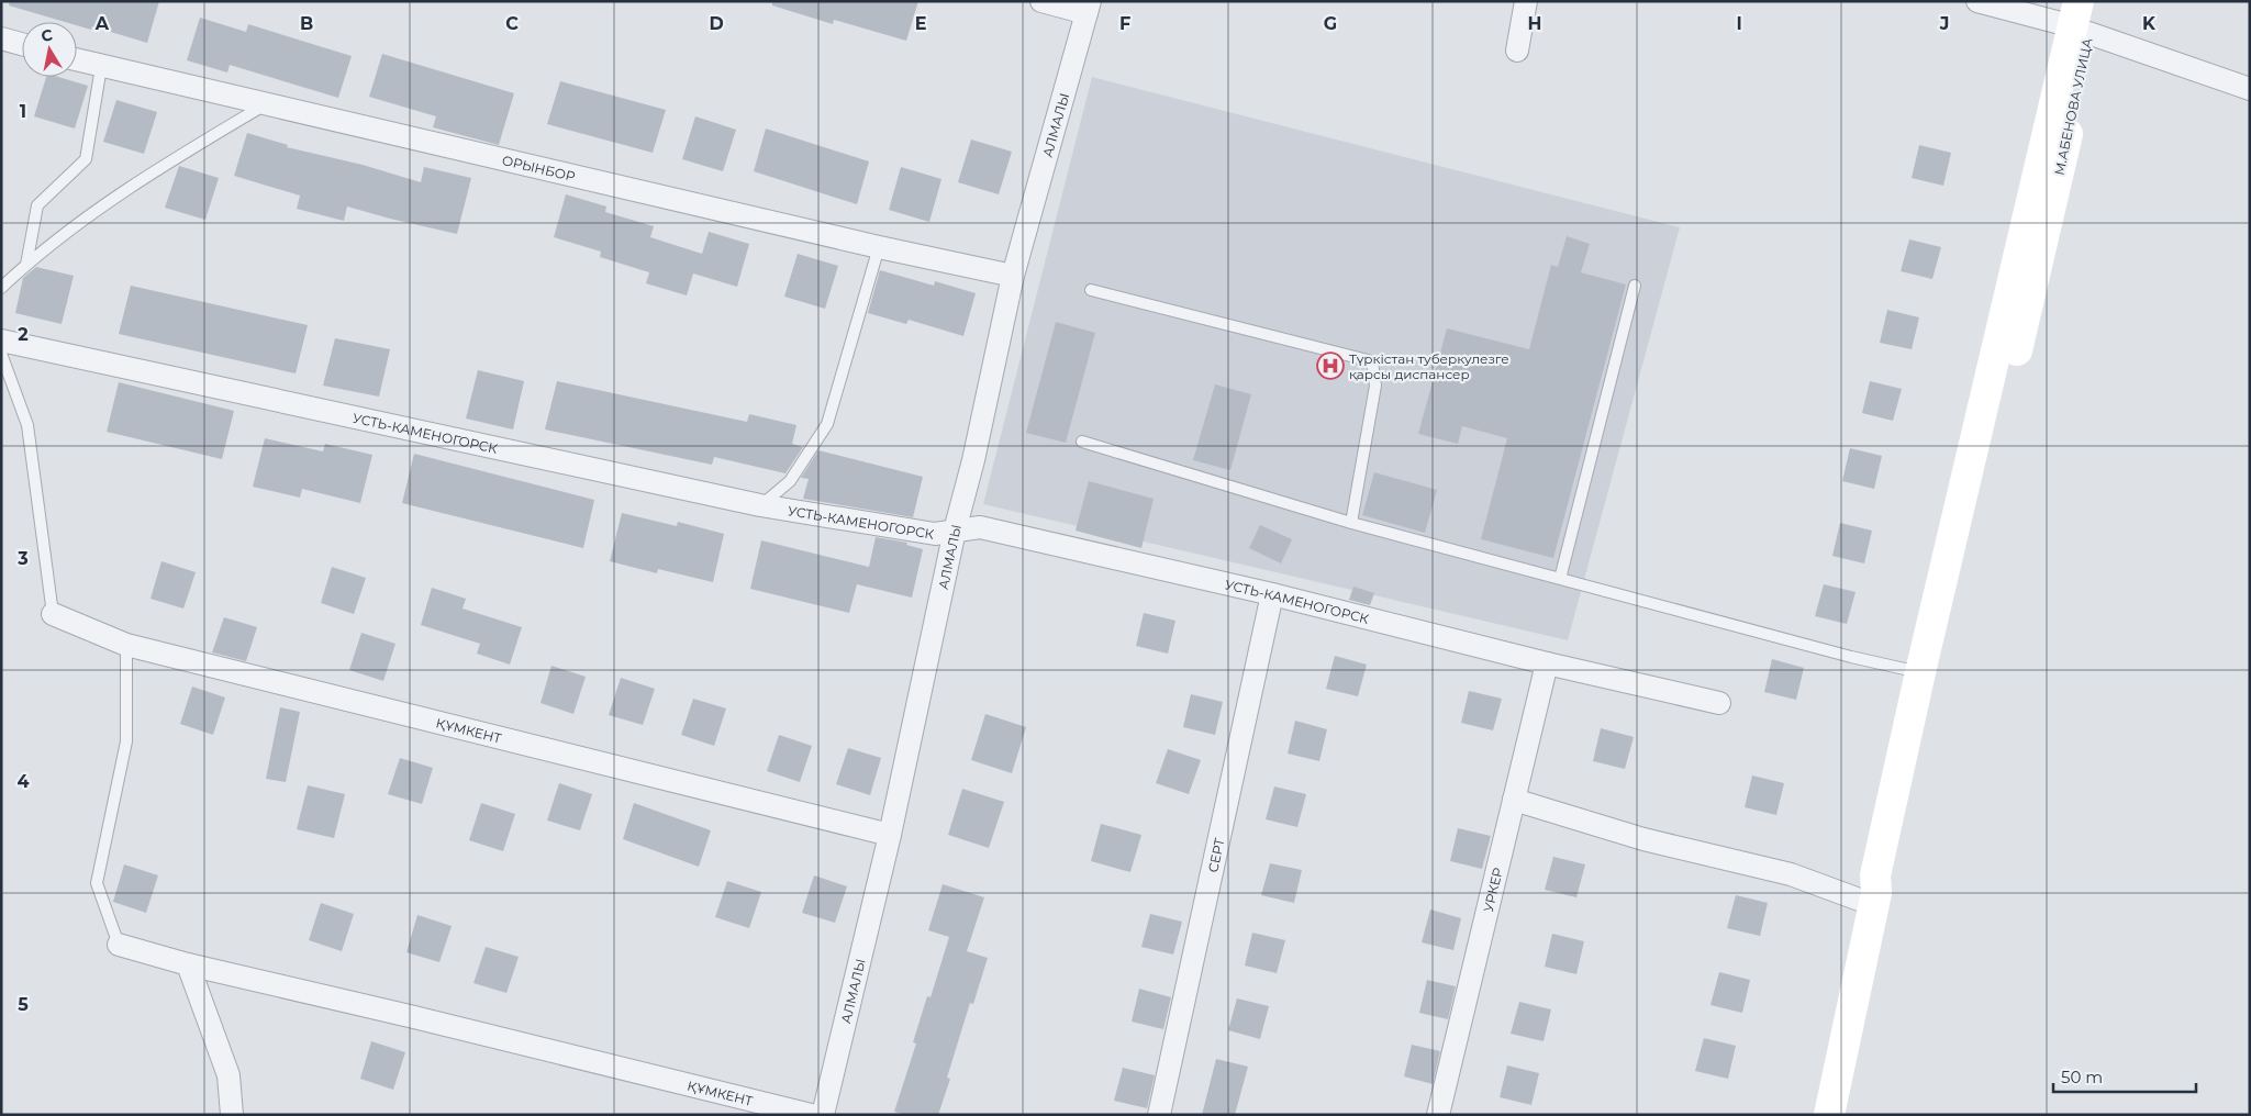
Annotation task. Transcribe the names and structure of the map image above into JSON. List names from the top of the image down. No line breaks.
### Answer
{"streets":{"main road":["М.АБЕНОВА УЛИЦА"],"street":["АЛМАЛЫ","ОРЫНБОР","УСТЬ-КАМЕНОГОРСК","ҚҰМКЕНТ","СЕРТ","УРКЕР"]},"crossings":[["АЛМАЛЫ","ОРЫНБОР"],["АЛМАЛЫ","УСТЬ-КАМЕНОГОРСК"],["АЛМАЛЫ","ҚҰМКЕНТ"],["УСТЬ-КАМЕНОГОРСК","СЕРТ"],["УСТЬ-КАМЕНОГОРСК","УРКЕР"]],"places":{"hospital":["Түркістан туберкулезге қарсы диспансер"]},"scale_bar":"50 m","north":"top","grid":{"columns":["A","B","C","D","E","F","G","H","I","J","K"],"rows":["1","2","3","4","5"]}}
